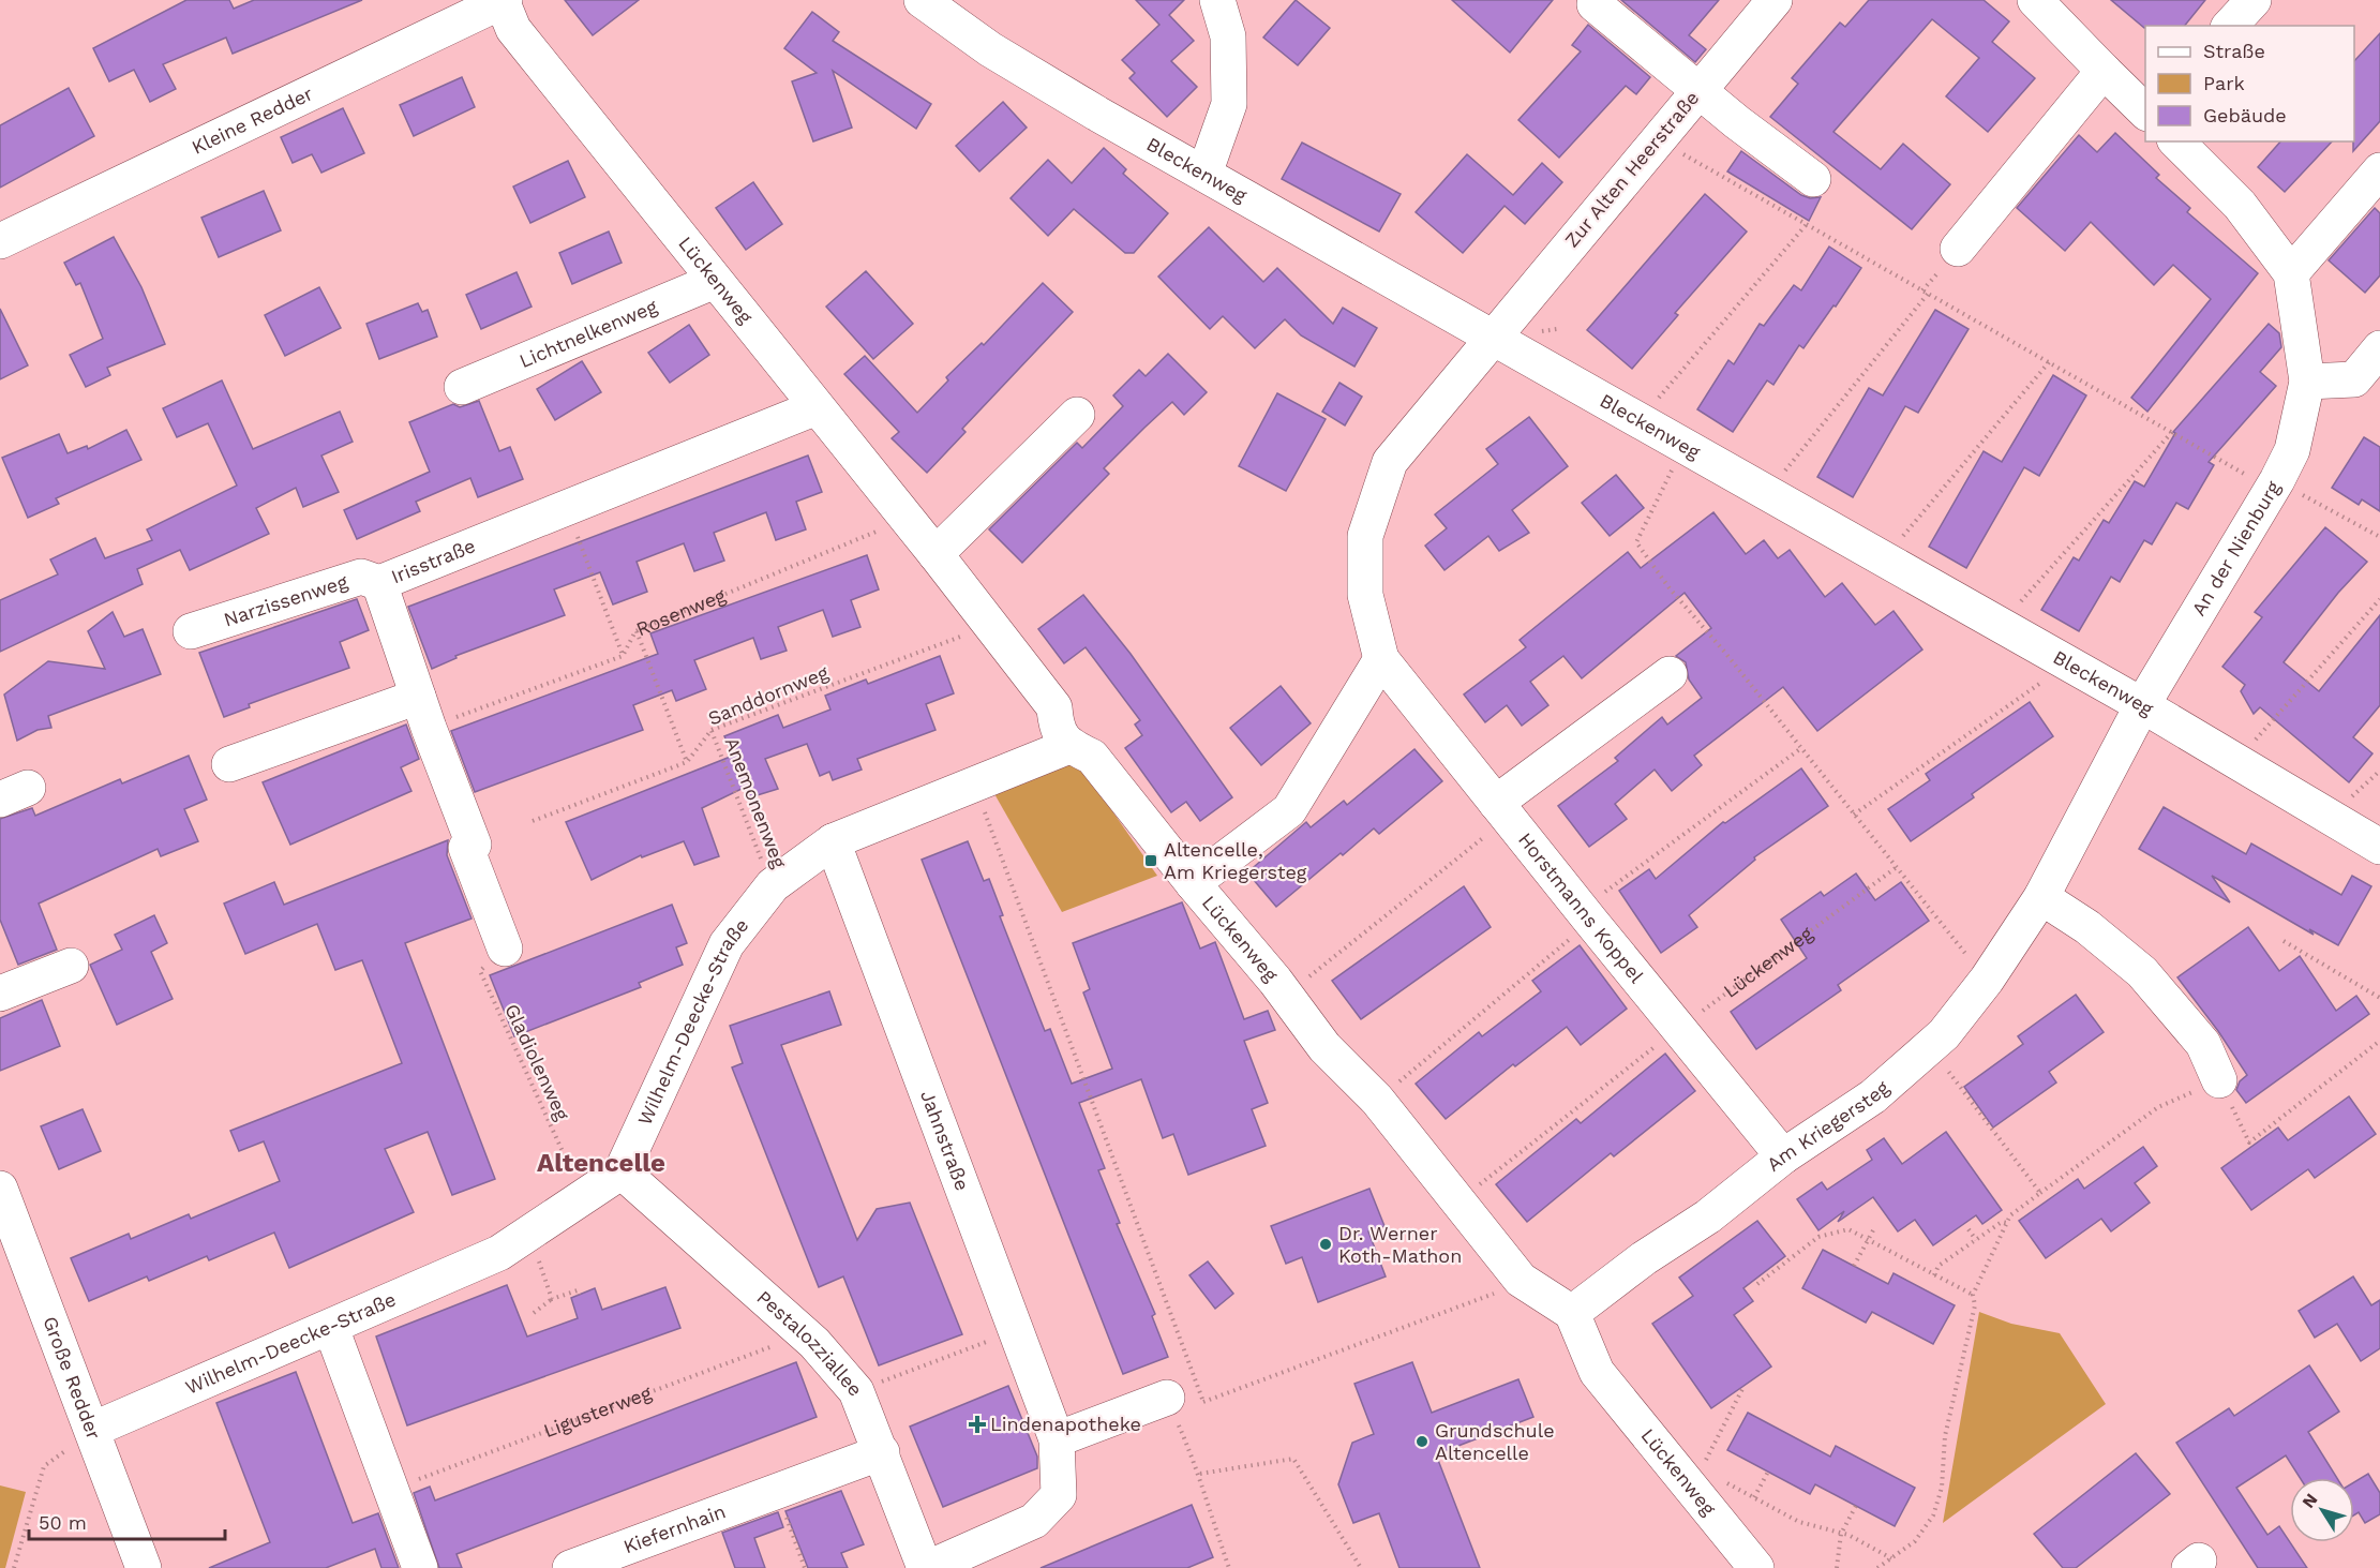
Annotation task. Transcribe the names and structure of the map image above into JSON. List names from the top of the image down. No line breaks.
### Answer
{"streets":{"street":["Kleine Redder","Bleckenweg","Zur Alten Heerstraße","Lückenweg","Lichtnelkenweg","An der Nienburg","Irisstraße","Narzissenweg","Horstmanns Koppel","Wilhelm-Deecke-Straße","Am Kriegersteg","Jahnstraße","Pestalozziallee","Große Redder","Kiefernhain"],"path":["Rosenweg","Sanddornweg","Anemonenweg","Gladiolenweg","Ligusterweg"]},"crossings":[["Kleine Redder","Lückenweg"],["Bleckenweg","Zur Alten Heerstraße"],["Bleckenweg","An der Nienburg"],["Bleckenweg","Horstmanns Koppel"],["Bleckenweg","Am Kriegersteg"],["Zur Alten Heerstraße","Horstmanns Koppel"],["Lückenweg","Lichtnelkenweg"],["Lückenweg","Irisstraße"],["Lückenweg","Rosenweg"],["Lückenweg","Sanddornweg"],["Lückenweg","Horstmanns Koppel"],["Lückenweg","Wilhelm-Deecke-Straße"],["Lückenweg","Am Kriegersteg"],["An der Nienburg","Am Kriegersteg"],["Irisstraße","Narzissenweg"],["Irisstraße","Rosenweg"],["Irisstraße","Gladiolenweg"],["Sanddornweg","Anemonenweg"],["Anemonenweg","Wilhelm-Deecke-Straße"],["Horstmanns Koppel","Am Kriegersteg"],["Wilhelm-Deecke-Straße","Gladiolenweg"],["Wilhelm-Deecke-Straße","Jahnstraße"],["Wilhelm-Deecke-Straße","Pestalozziallee"],["Wilhelm-Deecke-Straße","Große Redder"],["Jahnstraße","Pestalozziallee"],["Pestalozziallee","Ligusterweg"],["Pestalozziallee","Kiefernhain"]],"districts":["Altencelle"],"places":{"transit":["Altencelle, Am Kriegersteg"],"other":["Dr. Werner Koth-Mathon","Grundschule Altencelle"],"health":["Lindenapotheke"]},"legend":["Straße","Park","Gebäude"],"scale_bar":"50 m","north":"top left"}
